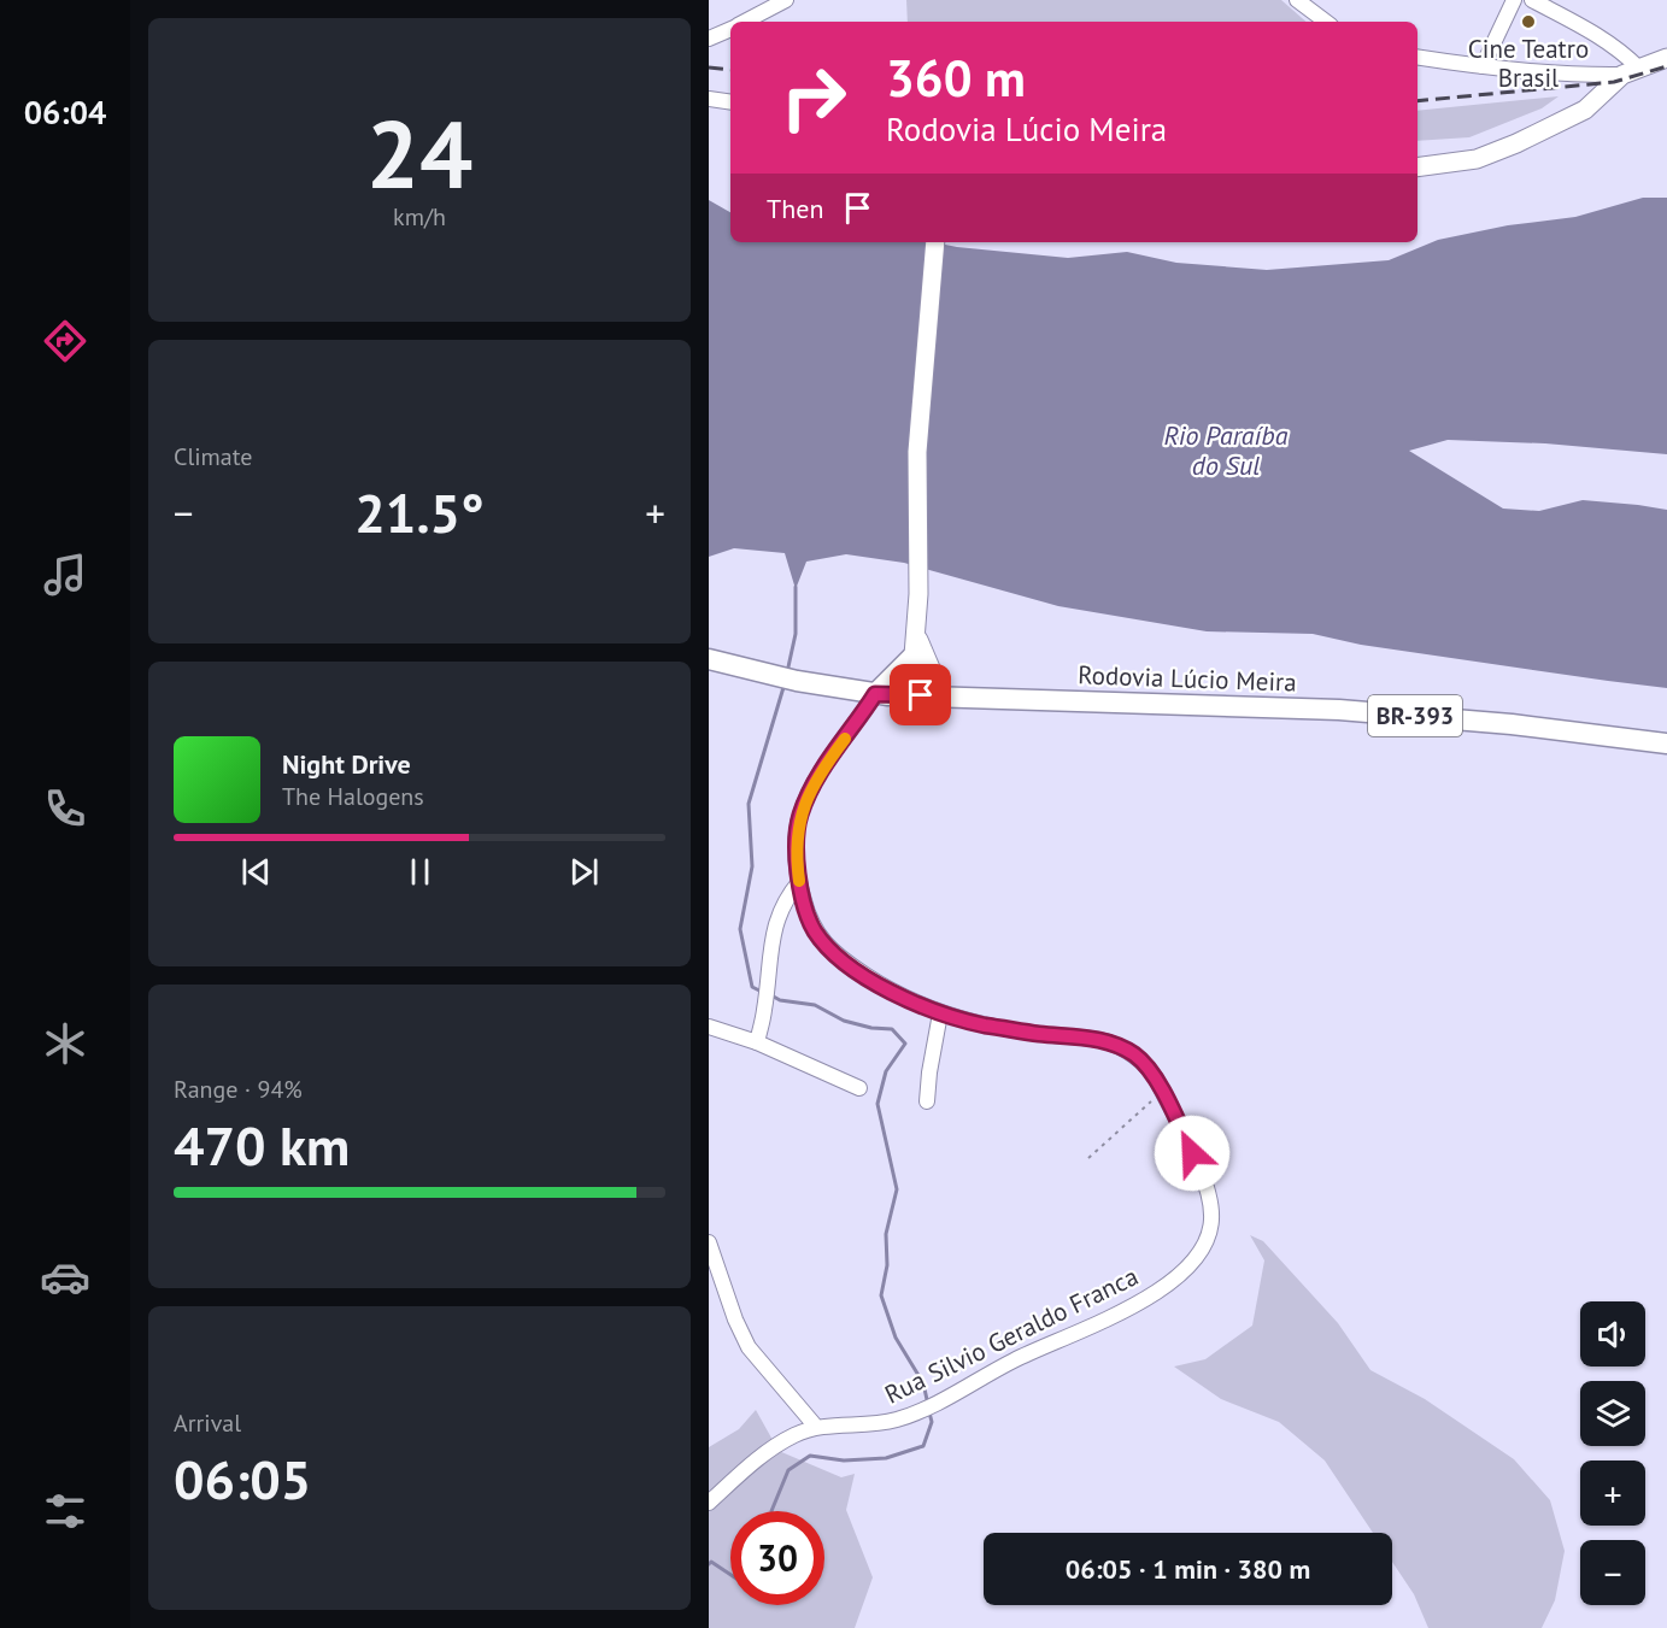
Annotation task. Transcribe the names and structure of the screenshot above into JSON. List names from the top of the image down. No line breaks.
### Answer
{"streets":{"highway":["Rodovia Lúcio Meira","BR-393"],"street":["Rua Silvio Geraldo Franca"]},"crossings":[["Rodovia Lúcio Meira","Rua Silvio Geraldo Franca"]],"water":["Rio Paraíba do Sul"],"places":["Cine Teatro Brasil"],"page":{"tabs":"06:04","tile":[["24","km/h"],"Climate",["Range · 94%","470 km"],["Arrival","06:05"]],"turn":["360 m","Rodovia Lúcio Meira"],"then":"Then","heat":["−","21.5°","+"],"song":["Night Drive","The Halogens"],"map_buttons":["+","−"],"limit":"30","trip":"06:05 · 1 min · 380 m"}}
